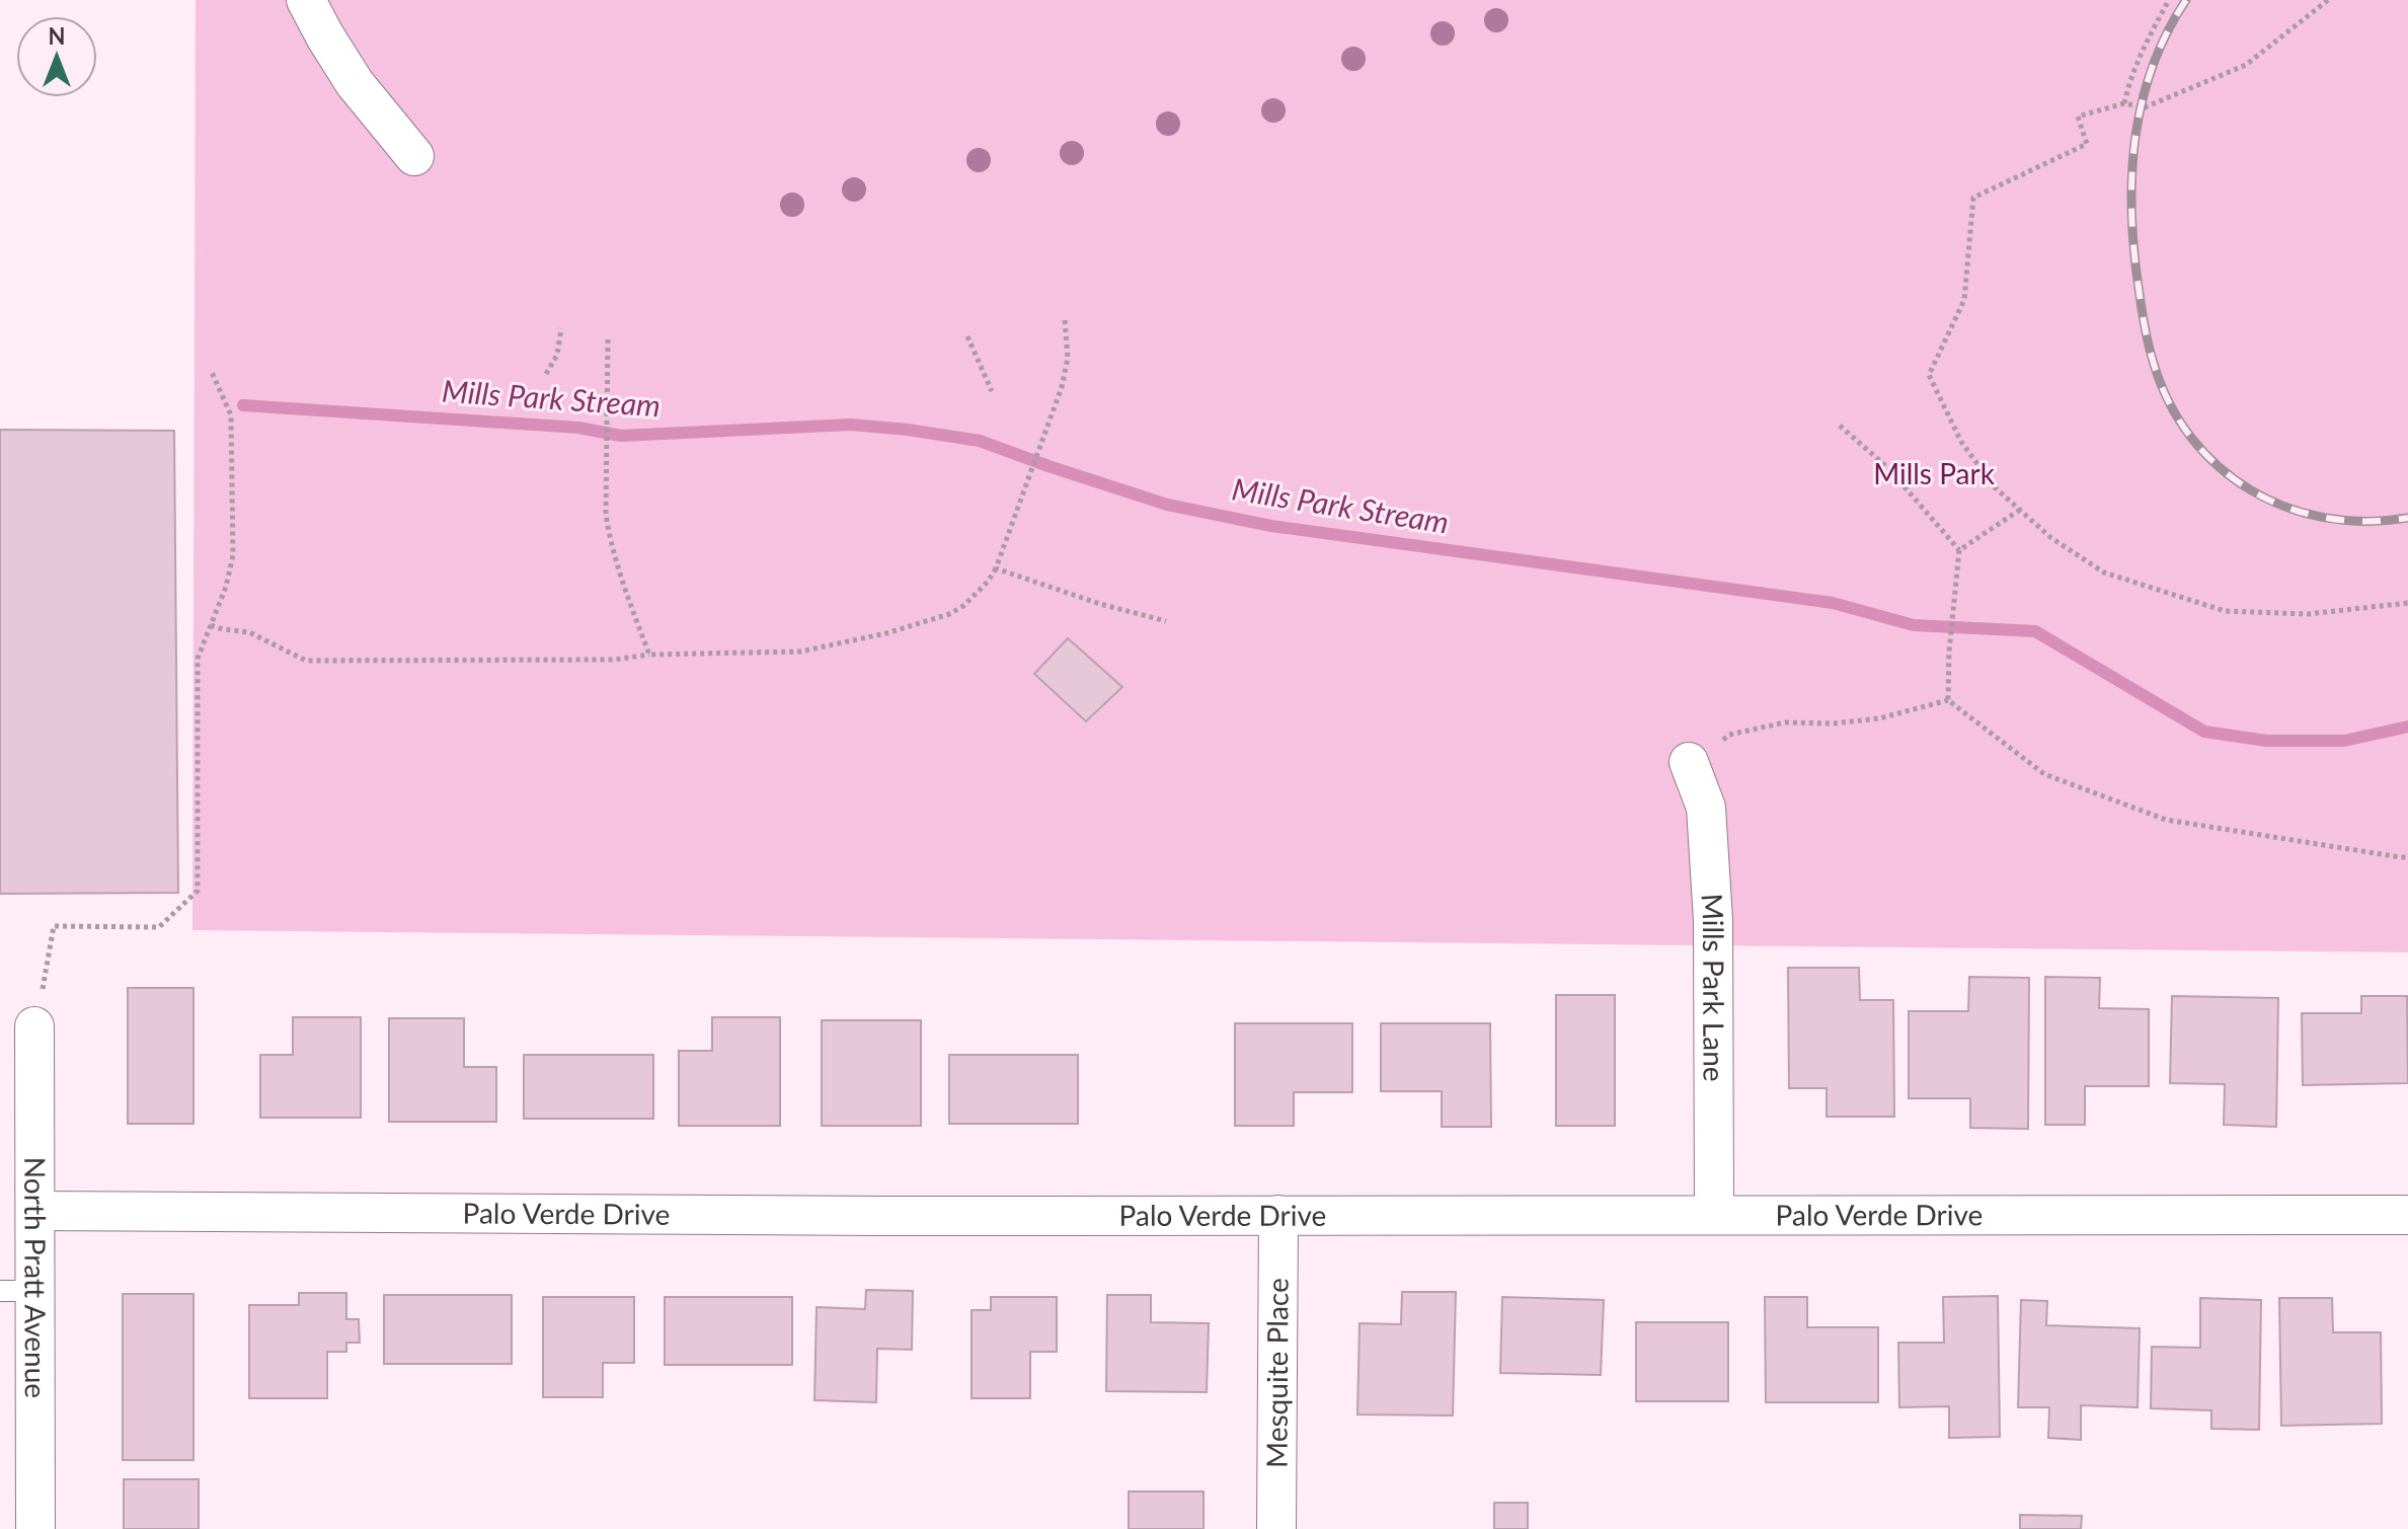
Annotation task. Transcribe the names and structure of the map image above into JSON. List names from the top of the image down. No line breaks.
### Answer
{"streets":{"street":["Mills Park Lane","Palo Verde Drive","North Pratt Avenue","Mesquite Place"]},"crossings":[["Mills Park Lane","Palo Verde Drive"],["Palo Verde Drive","North Pratt Avenue"],["Palo Verde Drive","Mesquite Place"]],"water":["Mills Park Stream"],"parks":["Mills Park"],"north":"top"}
